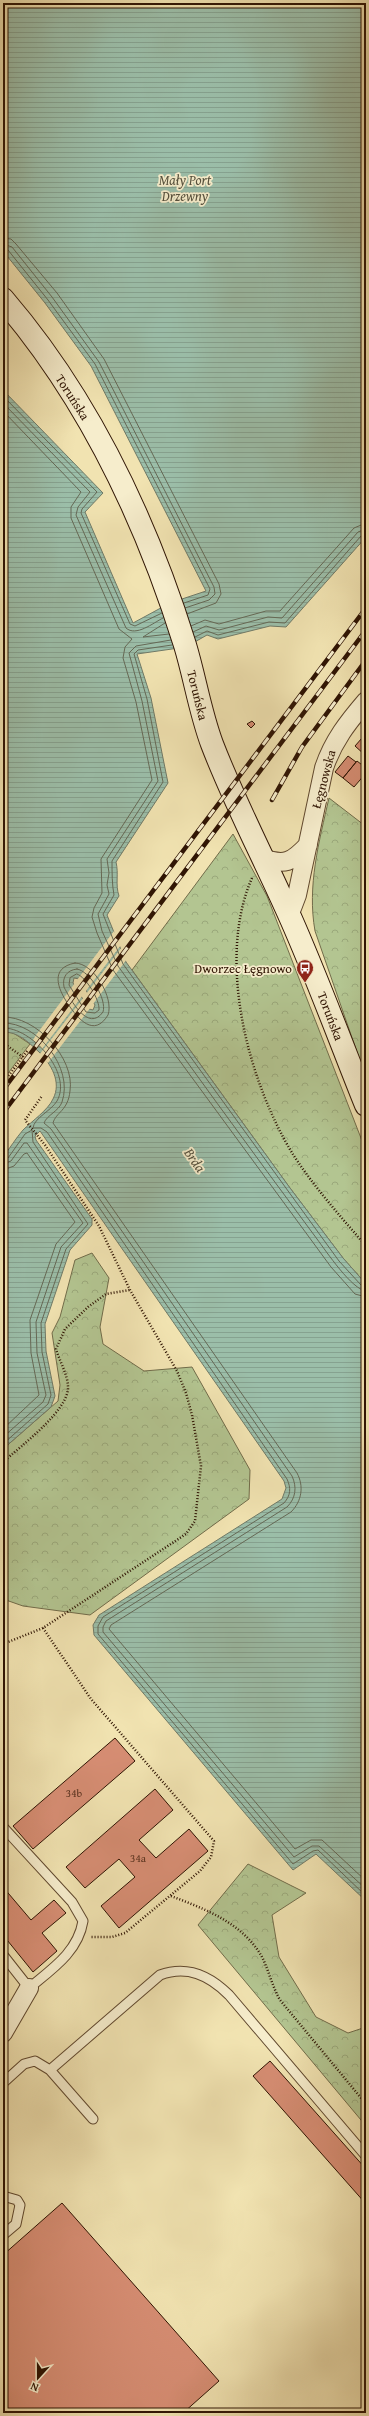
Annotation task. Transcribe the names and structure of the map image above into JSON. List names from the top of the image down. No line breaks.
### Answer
{"streets":{"street":["Toruńska","Łęgnowska"]},"crossings":[["Toruńska","Łęgnowska"]],"water":["Mały Port Drzewny","Brda"],"places":{"bus stop":["Dworzec Łęgnowo"]},"house_numbers":["34b","34a"],"north":"bottom"}
